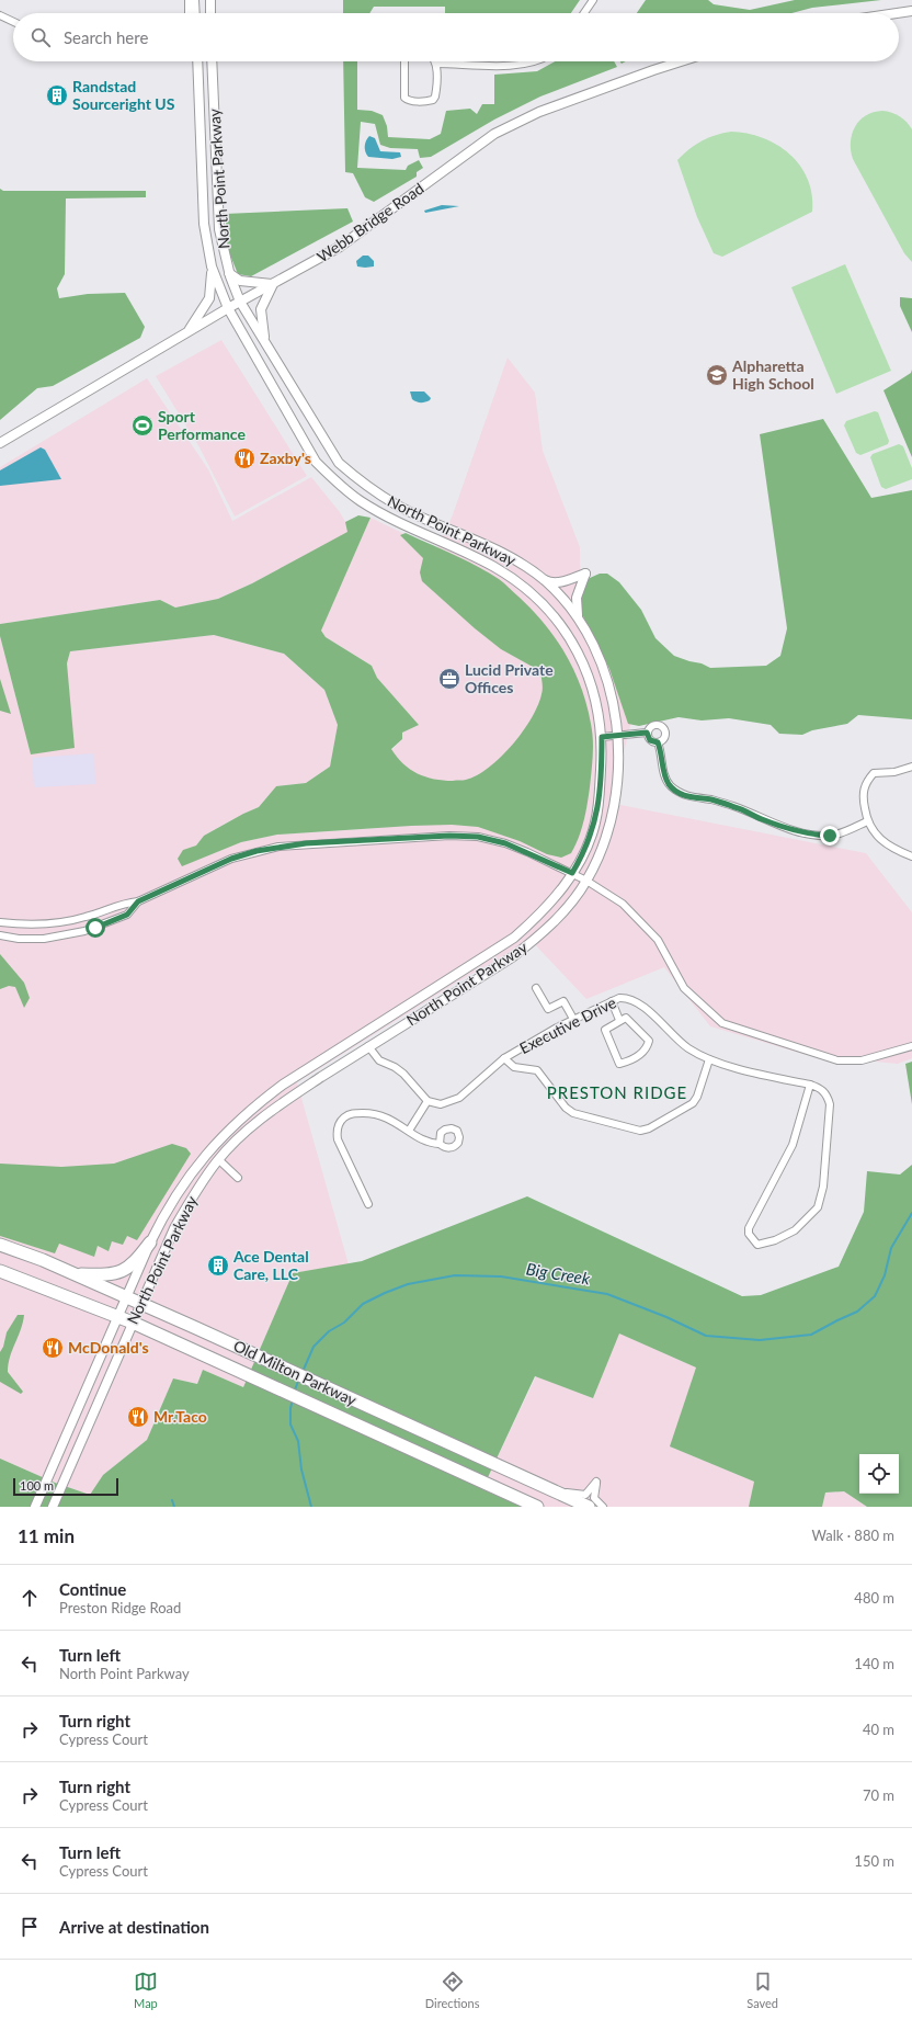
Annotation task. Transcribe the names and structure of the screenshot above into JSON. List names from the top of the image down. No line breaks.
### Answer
{"streets":{"highway":["Old Milton Parkway"],"street":["North Point Parkway","Webb Bridge Road","Executive Drive"]},"crossings":[["North Point Parkway","Webb Bridge Road"],["North Point Parkway","Old Milton Parkway"]],"districts":["PRESTON RIDGE"],"water":["Big Creek"],"places":{"building":["Randstad Sourceright US","Ace Dental Care, LLC"],"school or university":["Alpharetta High School"],"sports":["Sport Performance"],"restaurant":["Zaxby's","McDonald's","Mr.Taco"],"office":["Lucid Private Offices"]},"scale_bar":"100 m","page":{"search":"Search here","scale":"100 m","heading":["11 min","Walk · 880 m"],"list":[["Continue","Preston Ridge Road","480 m"],["Turn left","North Point Parkway","140 m"],["Turn right","Cypress Court","40 m"],["Turn right","Cypress Court","70 m"],["Turn left","Cypress Court","150 m"],"Arrive at destination"],"nav":["Map","Directions","Saved"]}}
